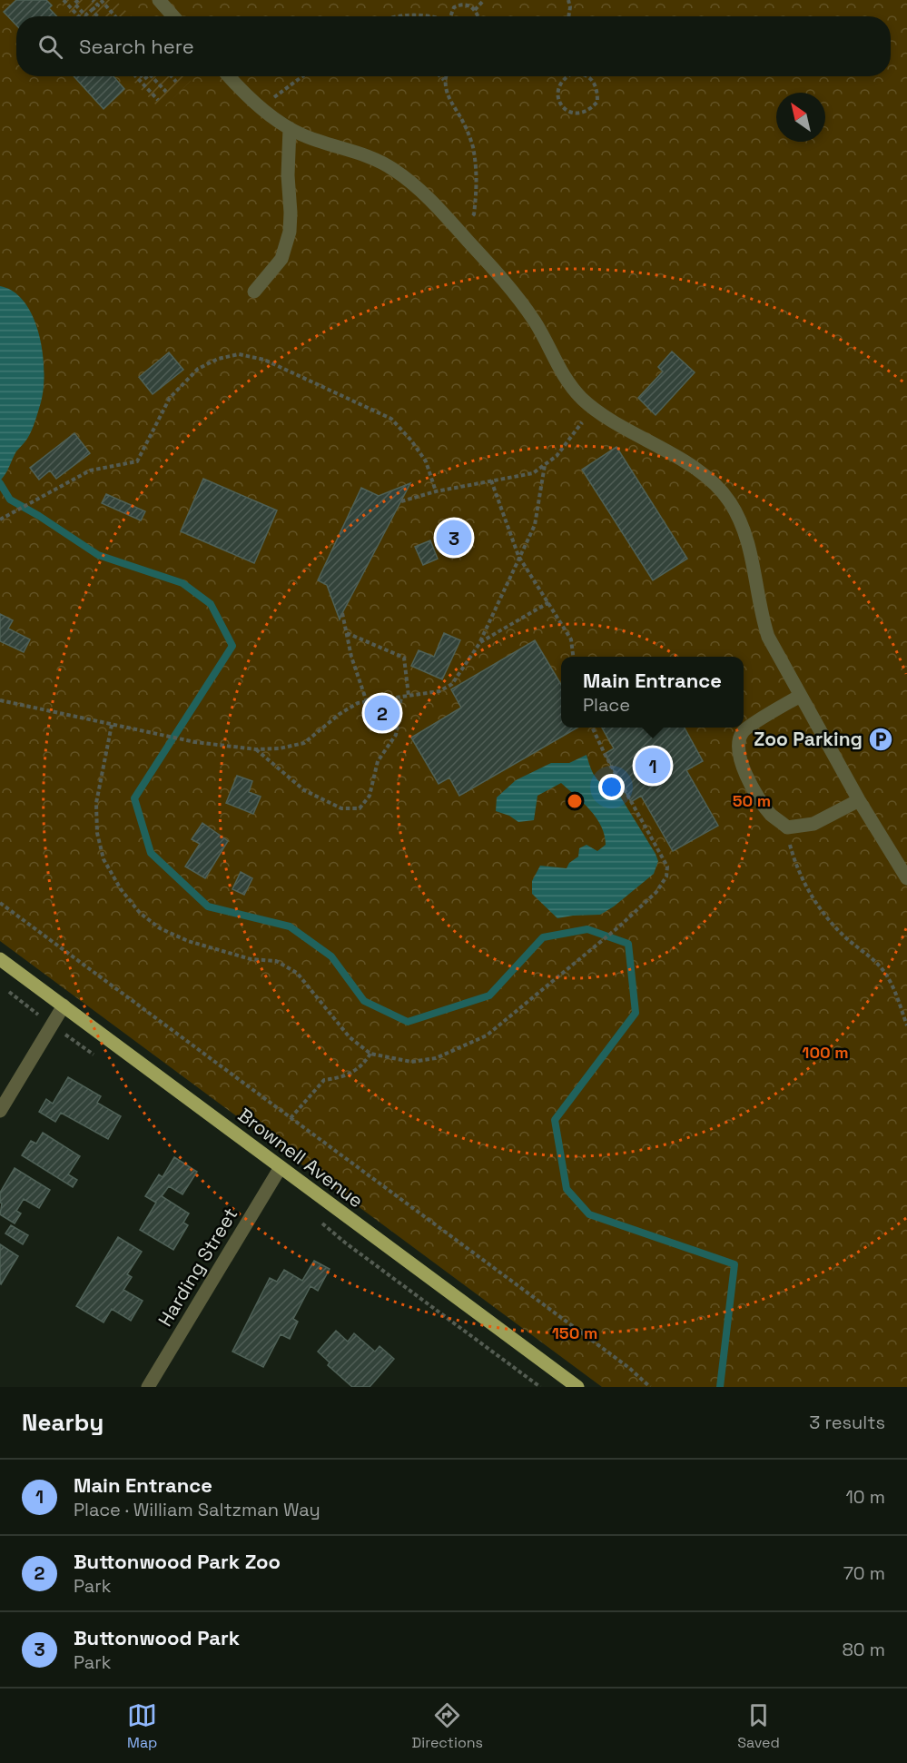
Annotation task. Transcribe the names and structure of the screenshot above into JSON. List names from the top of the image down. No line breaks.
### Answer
{"streets":{"main road":["Brownell Avenue"],"street":["Harding Street"]},"crossings":[["Brownell Avenue","Harding Street"]],"places":{"parking":["Zoo Parking"]},"north":"top left","page":{"search":"Search here","pins":["3","2","1"],"popup":["Main Entrance","Place"],"heading":["Nearby","3 results"],"list":[{"mark":"1","name":"Main Entrance","note":"Place · William Saltzman Way","value":"10 m"},{"mark":"2","name":"Buttonwood Park Zoo","note":"Park","value":"70 m"},{"mark":"3","name":"Buttonwood Park","note":"Park","value":"80 m"}],"nav":["Map","Directions","Saved"]},"rings":["50 m","100 m","150 m"]}
